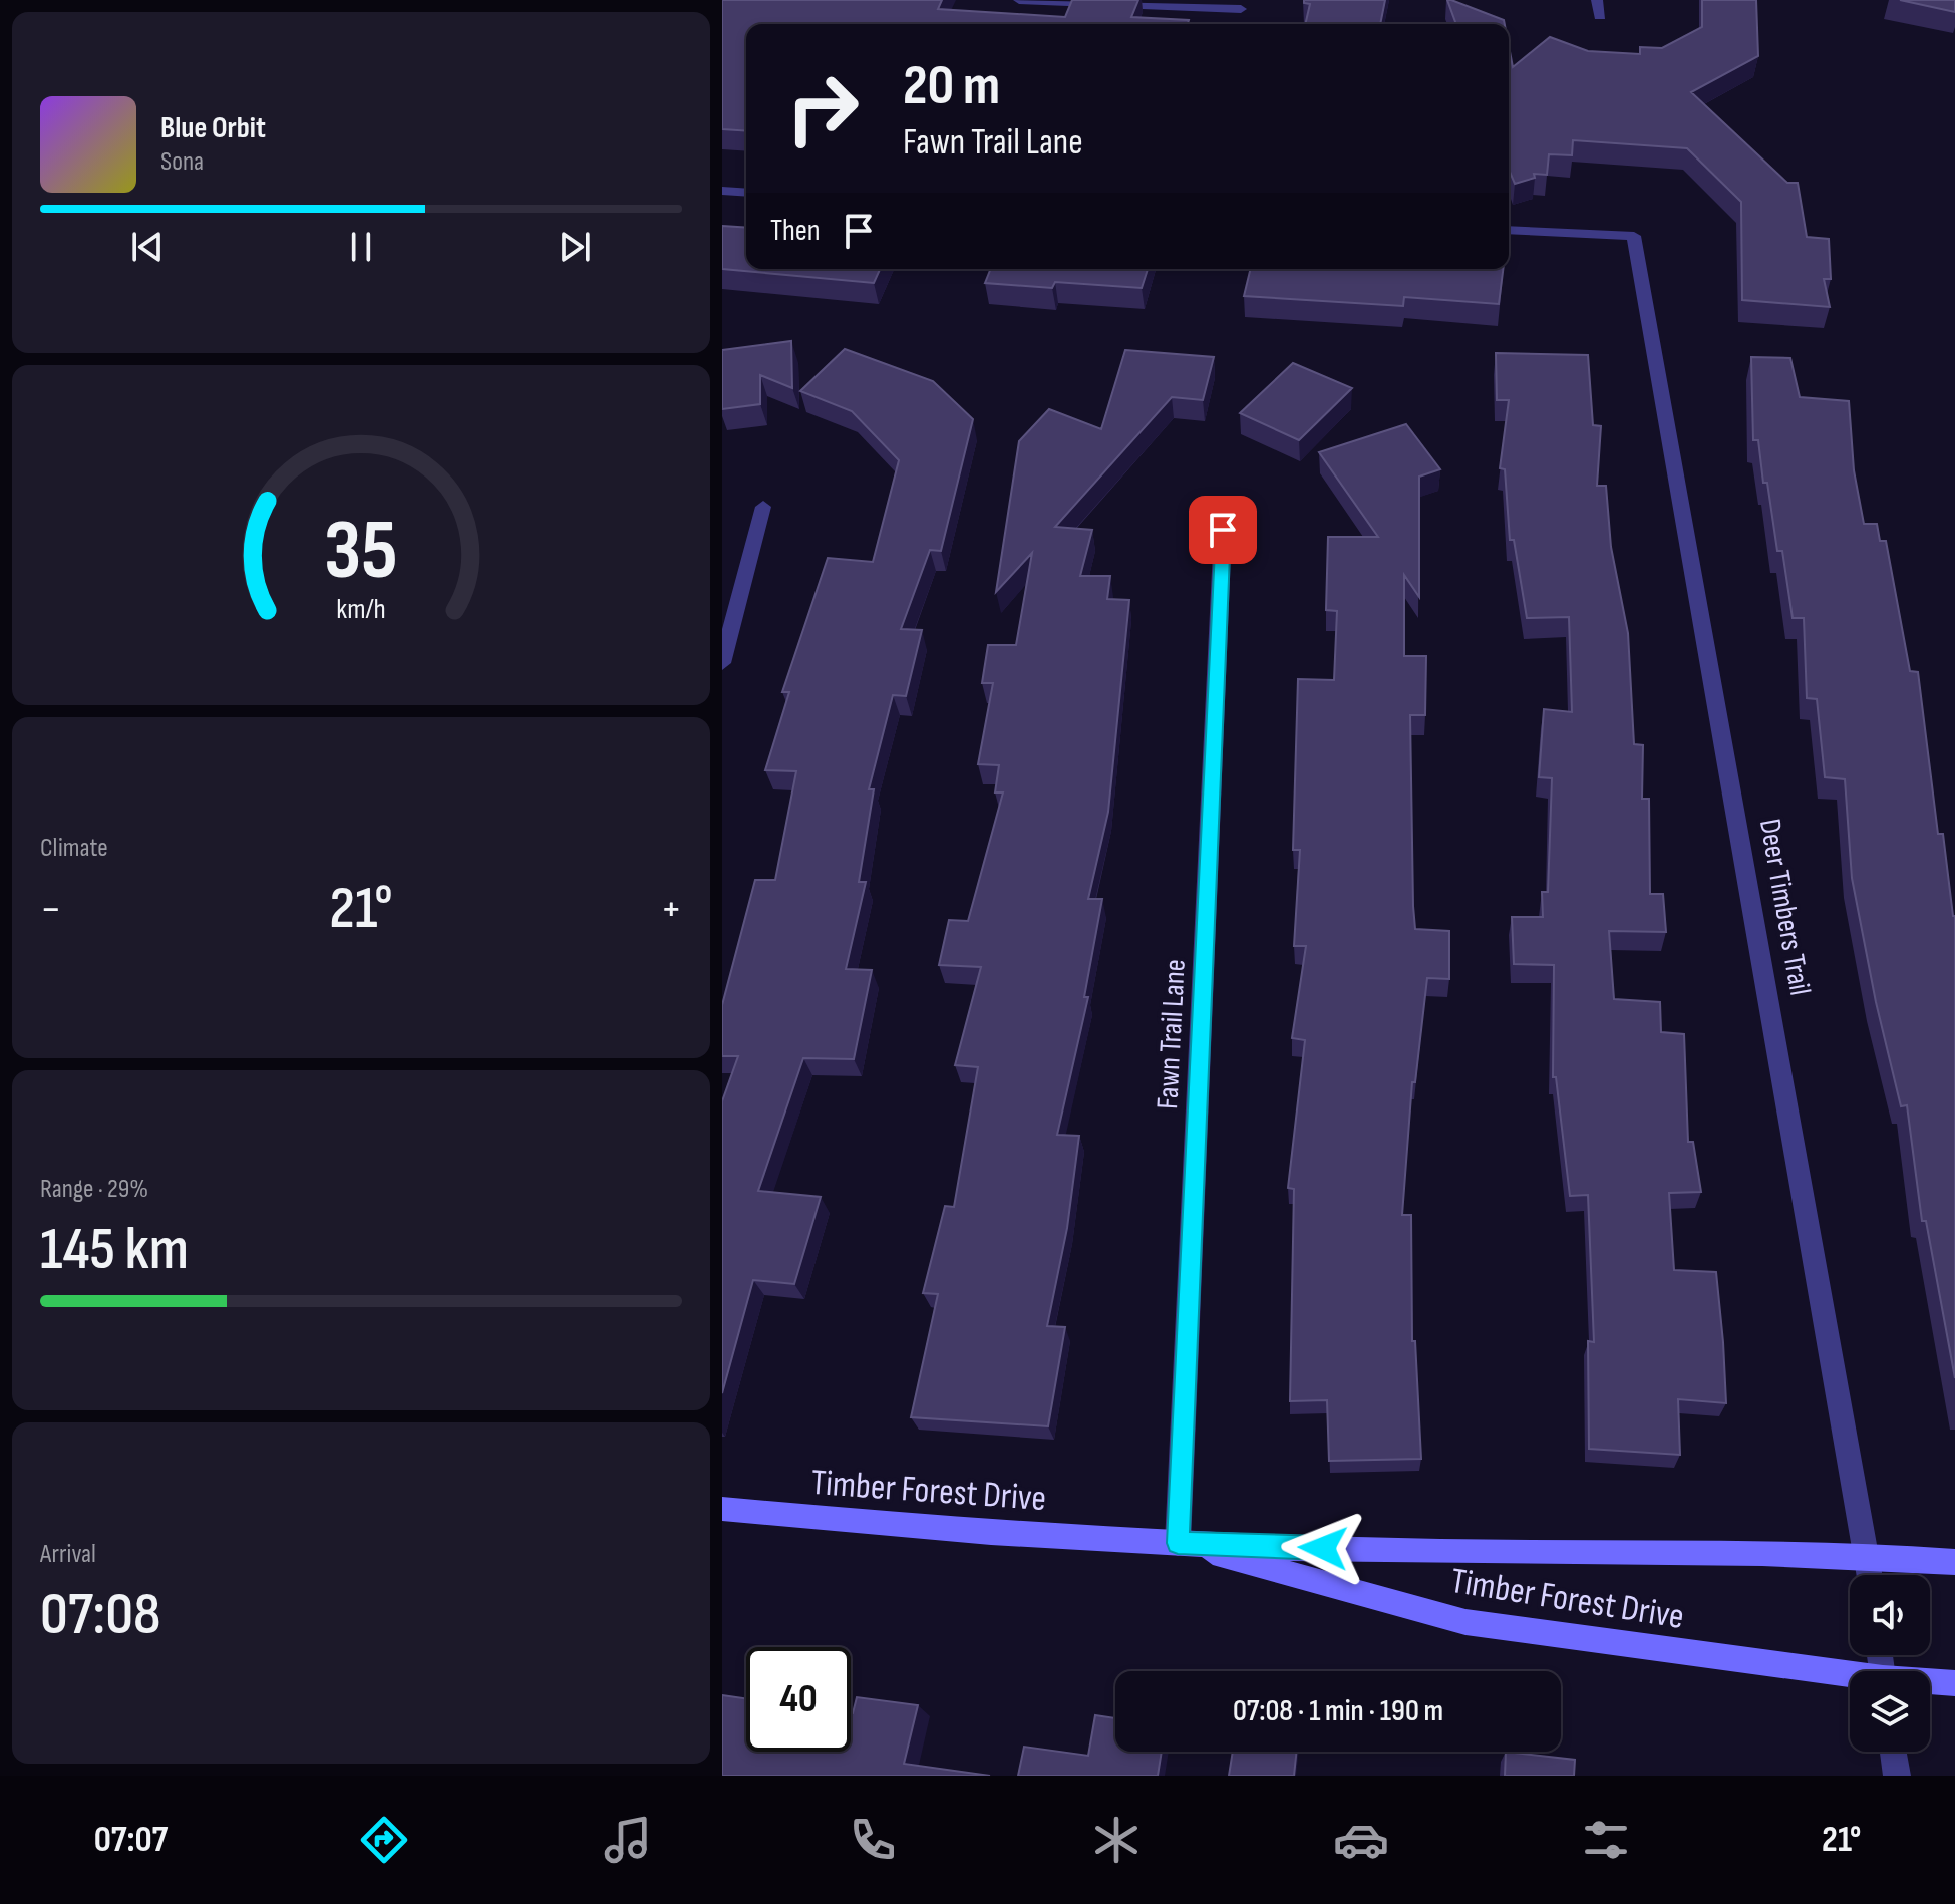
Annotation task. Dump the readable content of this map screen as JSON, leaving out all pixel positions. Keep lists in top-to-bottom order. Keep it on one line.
{"streets":{"street":["Deer Timbers Trail","Fawn Trail Lane","Timber Forest Drive"]},"crossings":[["Deer Timbers Trail","Timber Forest Drive"],["Fawn Trail Lane","Timber Forest Drive"]],"page":{"turn":["20 m","Fawn Trail Lane"],"song":["Blue Orbit","Sona"],"then":"Then","tile":["Climate",["Range · 29%","145 km"],["Arrival","07:08"]],"heat":["−","21°","+"],"limit":"40","trip":"07:08 · 1 min · 190 m","tabs":["07:07","21°"],"gauge":["35","km/h"]}}
